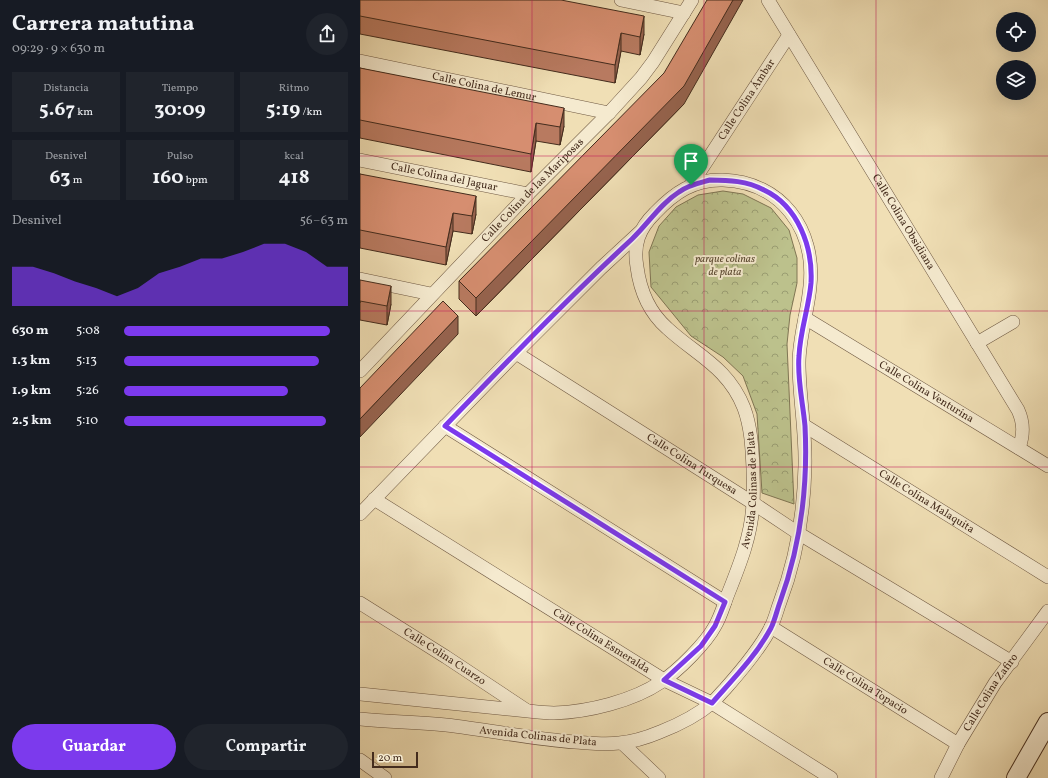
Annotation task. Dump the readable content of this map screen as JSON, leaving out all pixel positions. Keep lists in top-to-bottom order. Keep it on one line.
{"streets":{"street":["Calle Colina de Lemur","Calle Colina Ámbar","Calle Colina del Jaguar","Calle Colina de las Mariposas","Calle Colina Obsidiana","Calle Colina Venturina","Calle Colina Turquesa","Avenida Colinas de Plata","Calle Colina Malaquita","Calle Colina Esmeralda","Calle Colina Cuarzo","Calle Colina Topacio","Calle Colina Zafiro"]},"crossings":[["Calle Colina de Lemur","Calle Colina de las Mariposas"],["Calle Colina Ámbar","Calle Colina Obsidiana"],["Calle Colina Ámbar","Avenida Colinas de Plata"],["Calle Colina del Jaguar","Calle Colina de las Mariposas"],["Calle Colina Obsidiana","Calle Colina Venturina"],["Calle Colina Venturina","Avenida Colinas de Plata"],["Calle Colina Turquesa","Avenida Colinas de Plata"],["Calle Colina Turquesa","Calle Colina Zafiro"],["Avenida Colinas de Plata","Calle Colina Malaquita"],["Avenida Colinas de Plata","Calle Colina Esmeralda"],["Avenida Colinas de Plata","Calle Colina Cuarzo"],["Avenida Colinas de Plata","Calle Colina Topacio"],["Calle Colina Topacio","Calle Colina Zafiro"]],"parks":["parque colinas de plata"],"scale_bar":"20 m","page":{"heading":["Carrera matutina","09:29 · 9 × 630 m"],"stats":[["Distancia","5.67 km"],["Tiempo","30:09"],["Ritmo","5:19 /km"],["Desnivel","63 m"],["Pulso","160 bpm"],["kcal","418"]],"chart":["Desnivel","56–63 m"],"list":[{"name":"630 m","note":"5:08"},{"name":"1.3 km","note":"5:13"},{"name":"1.9 km","note":"5:26"},{"name":"2.5 km","note":"5:10"}],"buttons":["Guardar","Compartir"],"scale":"20 m"}}
